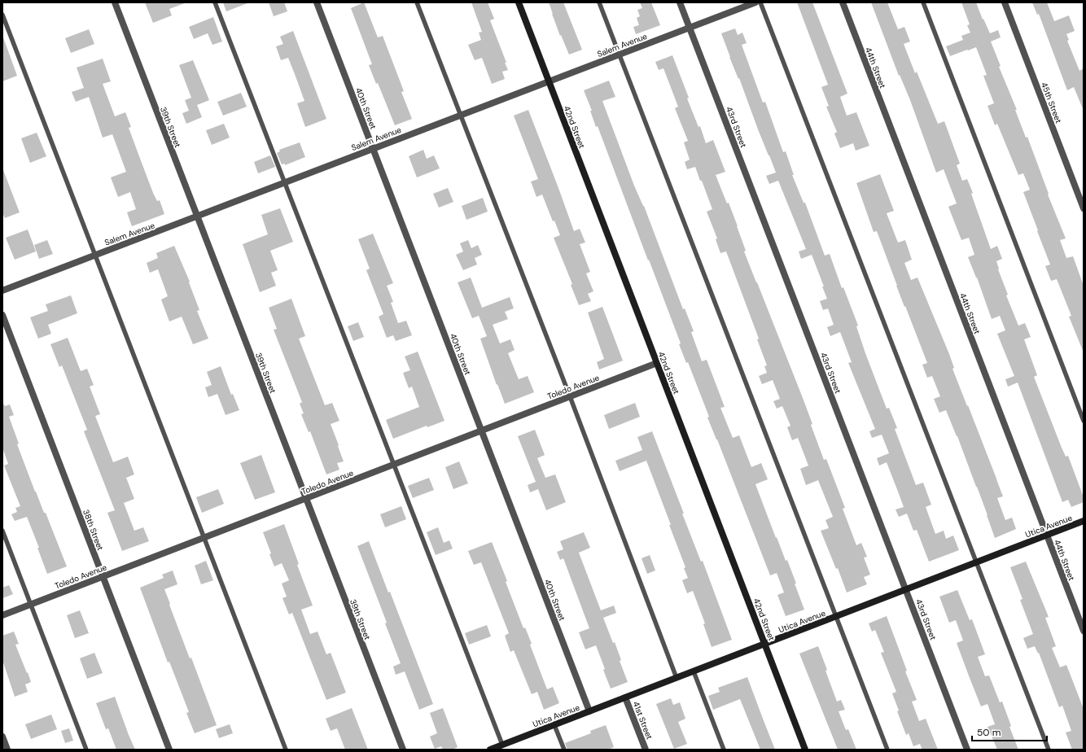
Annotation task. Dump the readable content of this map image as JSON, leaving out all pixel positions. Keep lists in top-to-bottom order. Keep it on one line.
{"streets":{"street":["Salem Avenue","44th Street","45th Street","40th Street","39th Street","42nd Street","43rd Street","Toledo Avenue","Utica Avenue","38th Street","41st Street"]},"crossings":[["Salem Avenue","40th Street"],["Salem Avenue","39th Street"],["Salem Avenue","42nd Street"],["Salem Avenue","43rd Street"],["44th Street","Utica Avenue"],["40th Street","Toledo Avenue"],["40th Street","Utica Avenue"],["39th Street","Toledo Avenue"],["42nd Street","Toledo Avenue"],["42nd Street","Utica Avenue"],["43rd Street","Utica Avenue"],["Toledo Avenue","38th Street"],["Utica Avenue","41st Street"]],"scale_bar":"50 m"}
